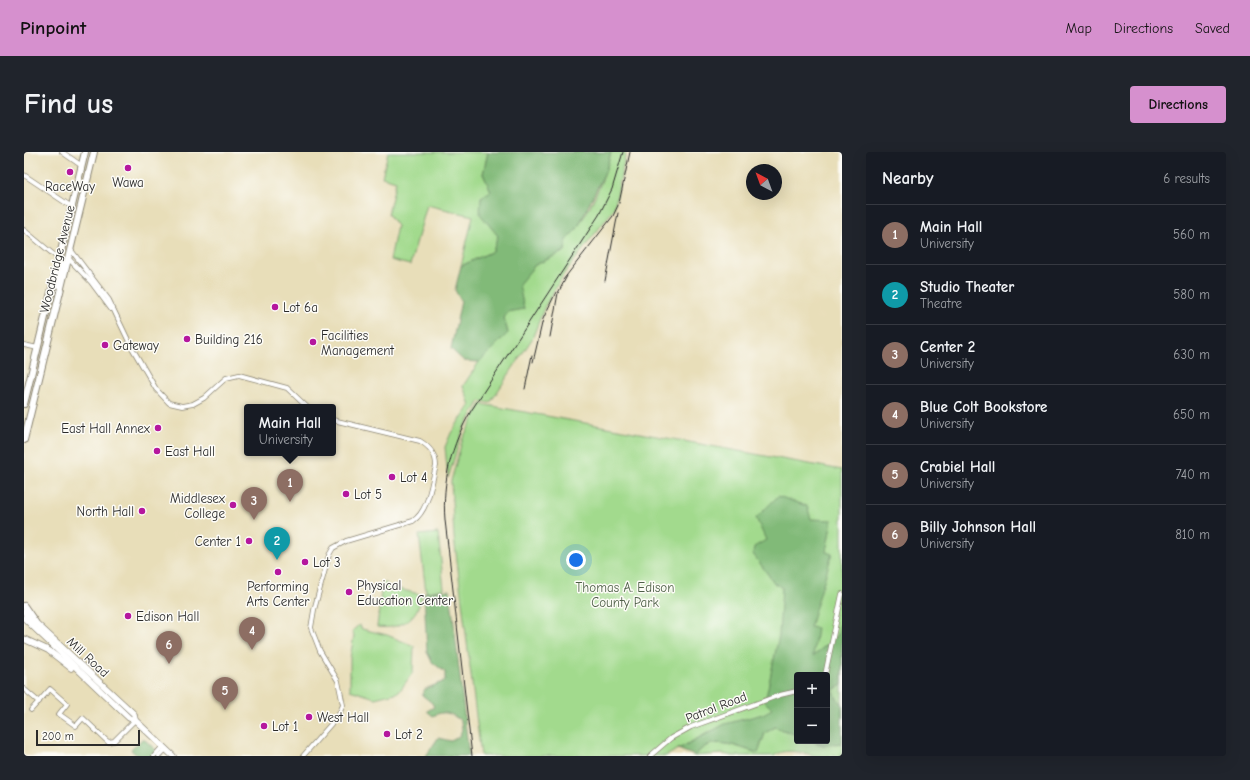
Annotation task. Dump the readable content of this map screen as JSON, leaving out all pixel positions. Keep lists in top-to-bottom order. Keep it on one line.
{"streets":{"main road":["Woodbridge Avenue"],"street":["Mill Road","Patrol Road"]},"parks":["Thomas A. Edison County Park"],"places":["Wawa","RaceWay","Lot 6a","Building 216","Facilities Management","Gateway","East Hall Annex","East Hall","Lot 4","Lot 5","Middlesex College","North Hall","Center 1","Lot 3","Performing Arts Center","Physical Education Center","Edison Hall","West Hall","Lot 1","Lot 2"],"scale_bar":"200 m","north":"top left","page":{"header":"Pinpoint","nav":["Map","Directions","Saved"],"buttons":"Directions","title":"Find us","heading":["Nearby","6 results"],"list":[{"mark":"1","name":"Main Hall","note":"University","value":"560 m"},{"mark":"2","name":"Studio Theater","note":"Theatre","value":"580 m"},{"mark":"3","name":"Center 2","note":"University","value":"630 m"},{"mark":"4","name":"Blue Colt Bookstore","note":"University","value":"650 m"},{"mark":"5","name":"Crabiel Hall","note":"University","value":"740 m"},{"mark":"6","name":"Billy Johnson Hall","note":"University","value":"810 m"}],"popup":["Main Hall","University"],"pins":["1","3","2","4","6","5"],"map_buttons":["+","−"],"scale":"200 m"}}
